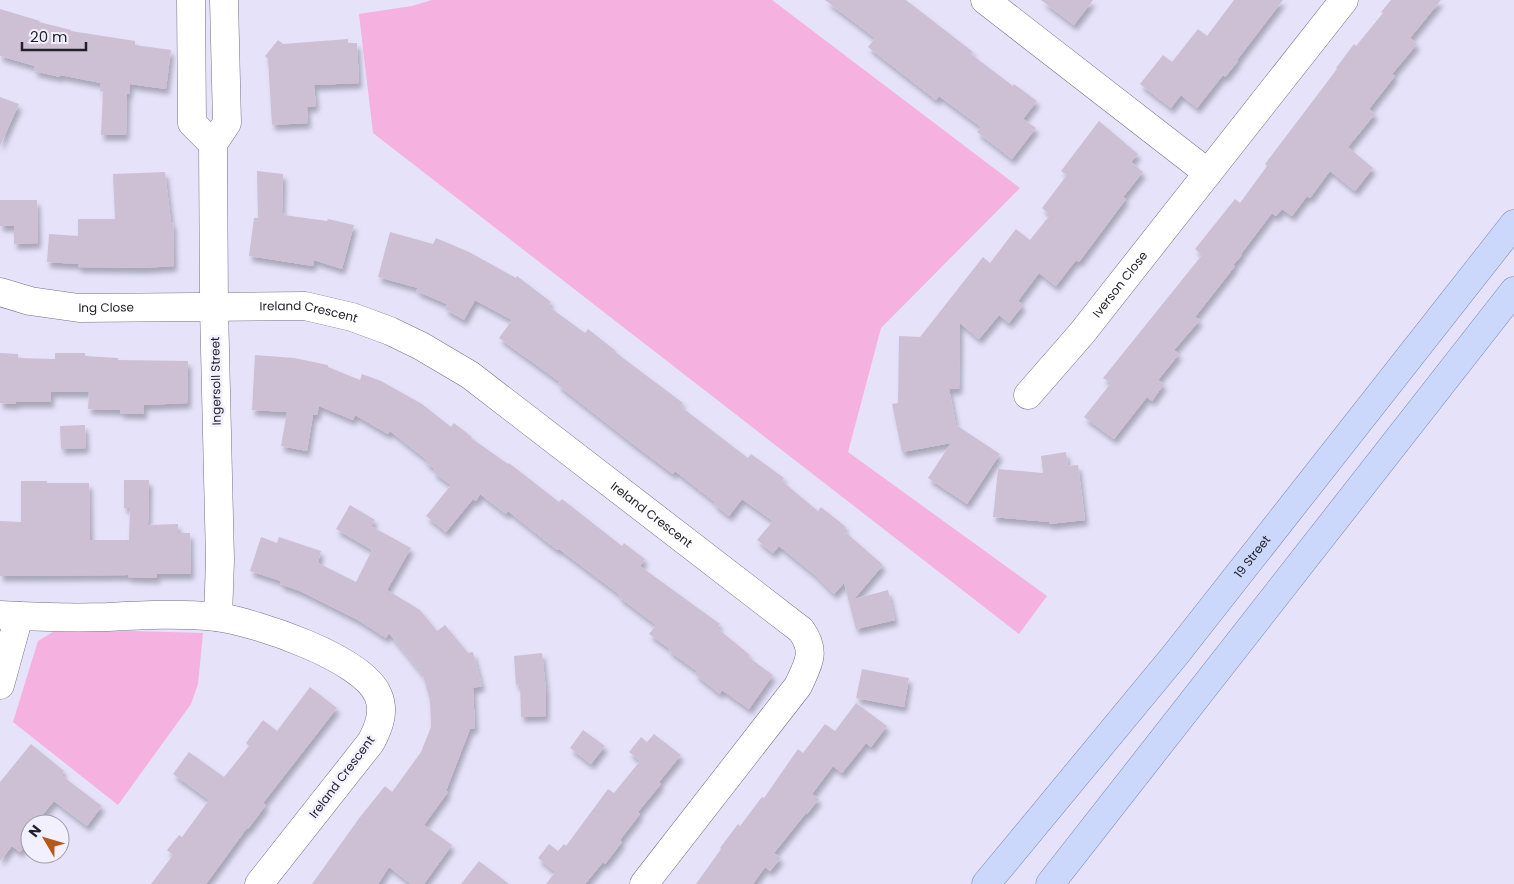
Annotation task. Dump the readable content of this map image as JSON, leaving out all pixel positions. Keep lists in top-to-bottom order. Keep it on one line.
{"streets":{"main road":["19 Street"],"street":["Iverson Close","Ing Close","Ireland Crescent","Ingersoll Street"]},"crossings":[["Ing Close","Ireland Crescent"],["Ing Close","Ingersoll Street"],["Ireland Crescent","Ingersoll Street"]],"scale_bar":"20 m","north":"top left"}
